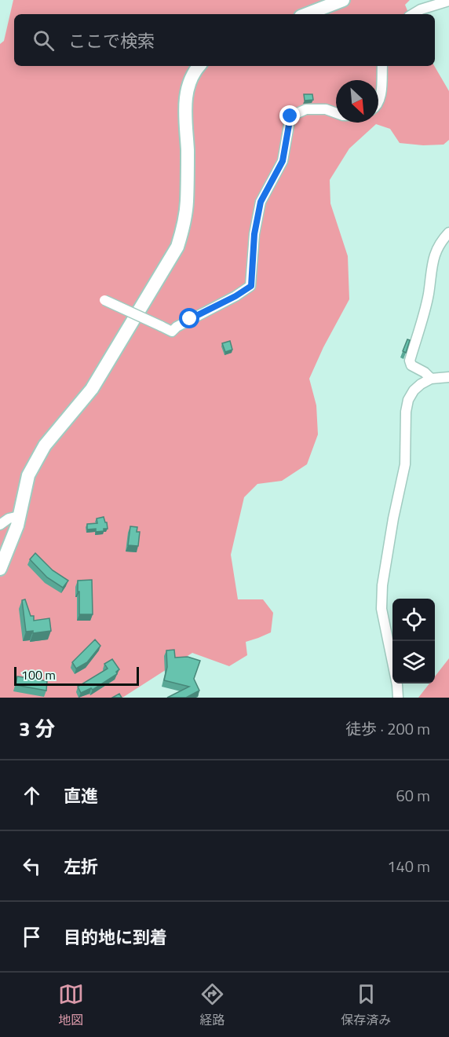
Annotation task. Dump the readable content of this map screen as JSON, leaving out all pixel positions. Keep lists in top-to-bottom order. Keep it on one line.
{"scale_bar":"100 m","north":"bottom right","page":{"search":"ここで検索","scale":"100 m","heading":["3 分","徒歩 · 200 m"],"list":[["直進","60 m"],["左折","140 m"],"目的地に到着"],"nav":["地図","経路","保存済み"]}}
